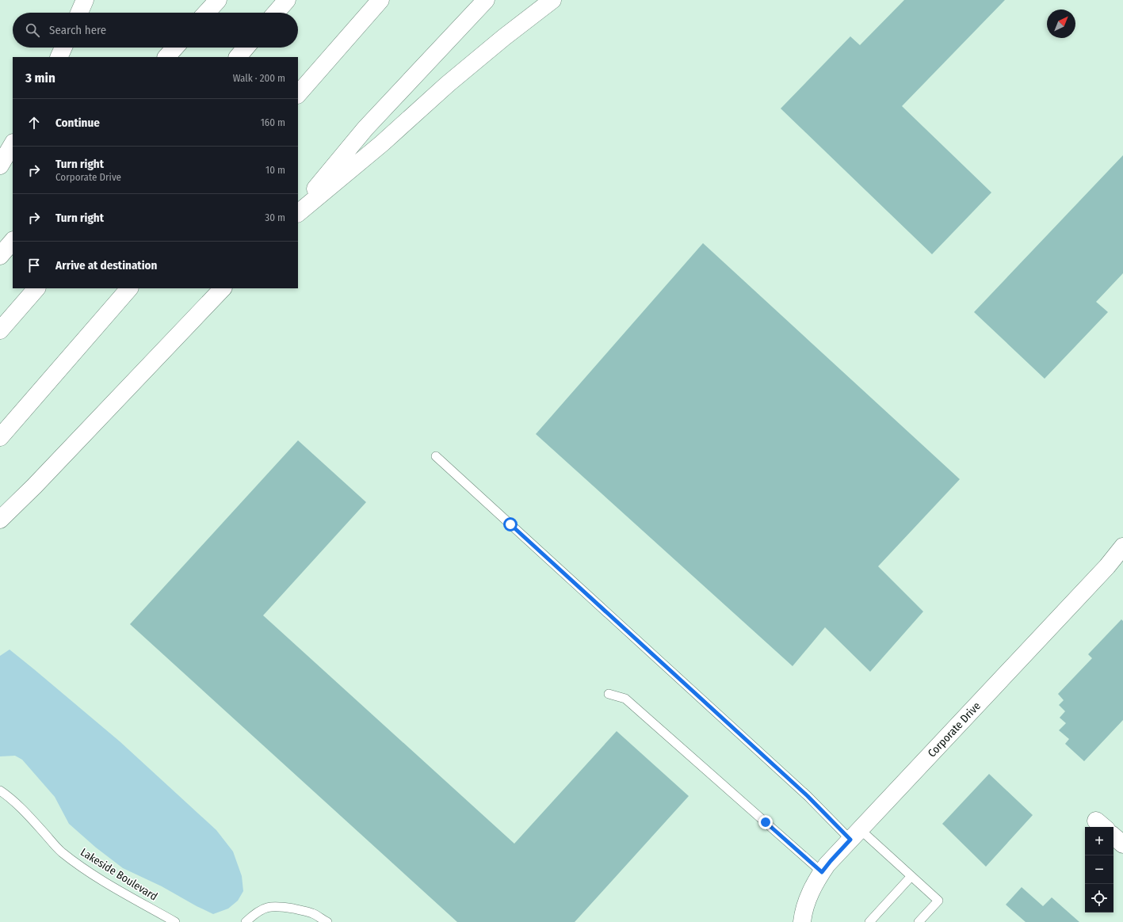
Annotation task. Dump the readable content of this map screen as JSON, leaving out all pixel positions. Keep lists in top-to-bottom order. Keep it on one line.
{"streets":{"main road":["Corporate Drive"],"lane":["Lakeside Boulevard"]},"north":"top right","page":{"search":"Search here","heading":["3 min","Walk · 200 m"],"list":[["Continue","160 m"],["Turn right","Corporate Drive","10 m"],["Turn right","30 m"],"Arrive at destination"],"map_buttons":["+","−"]}}
